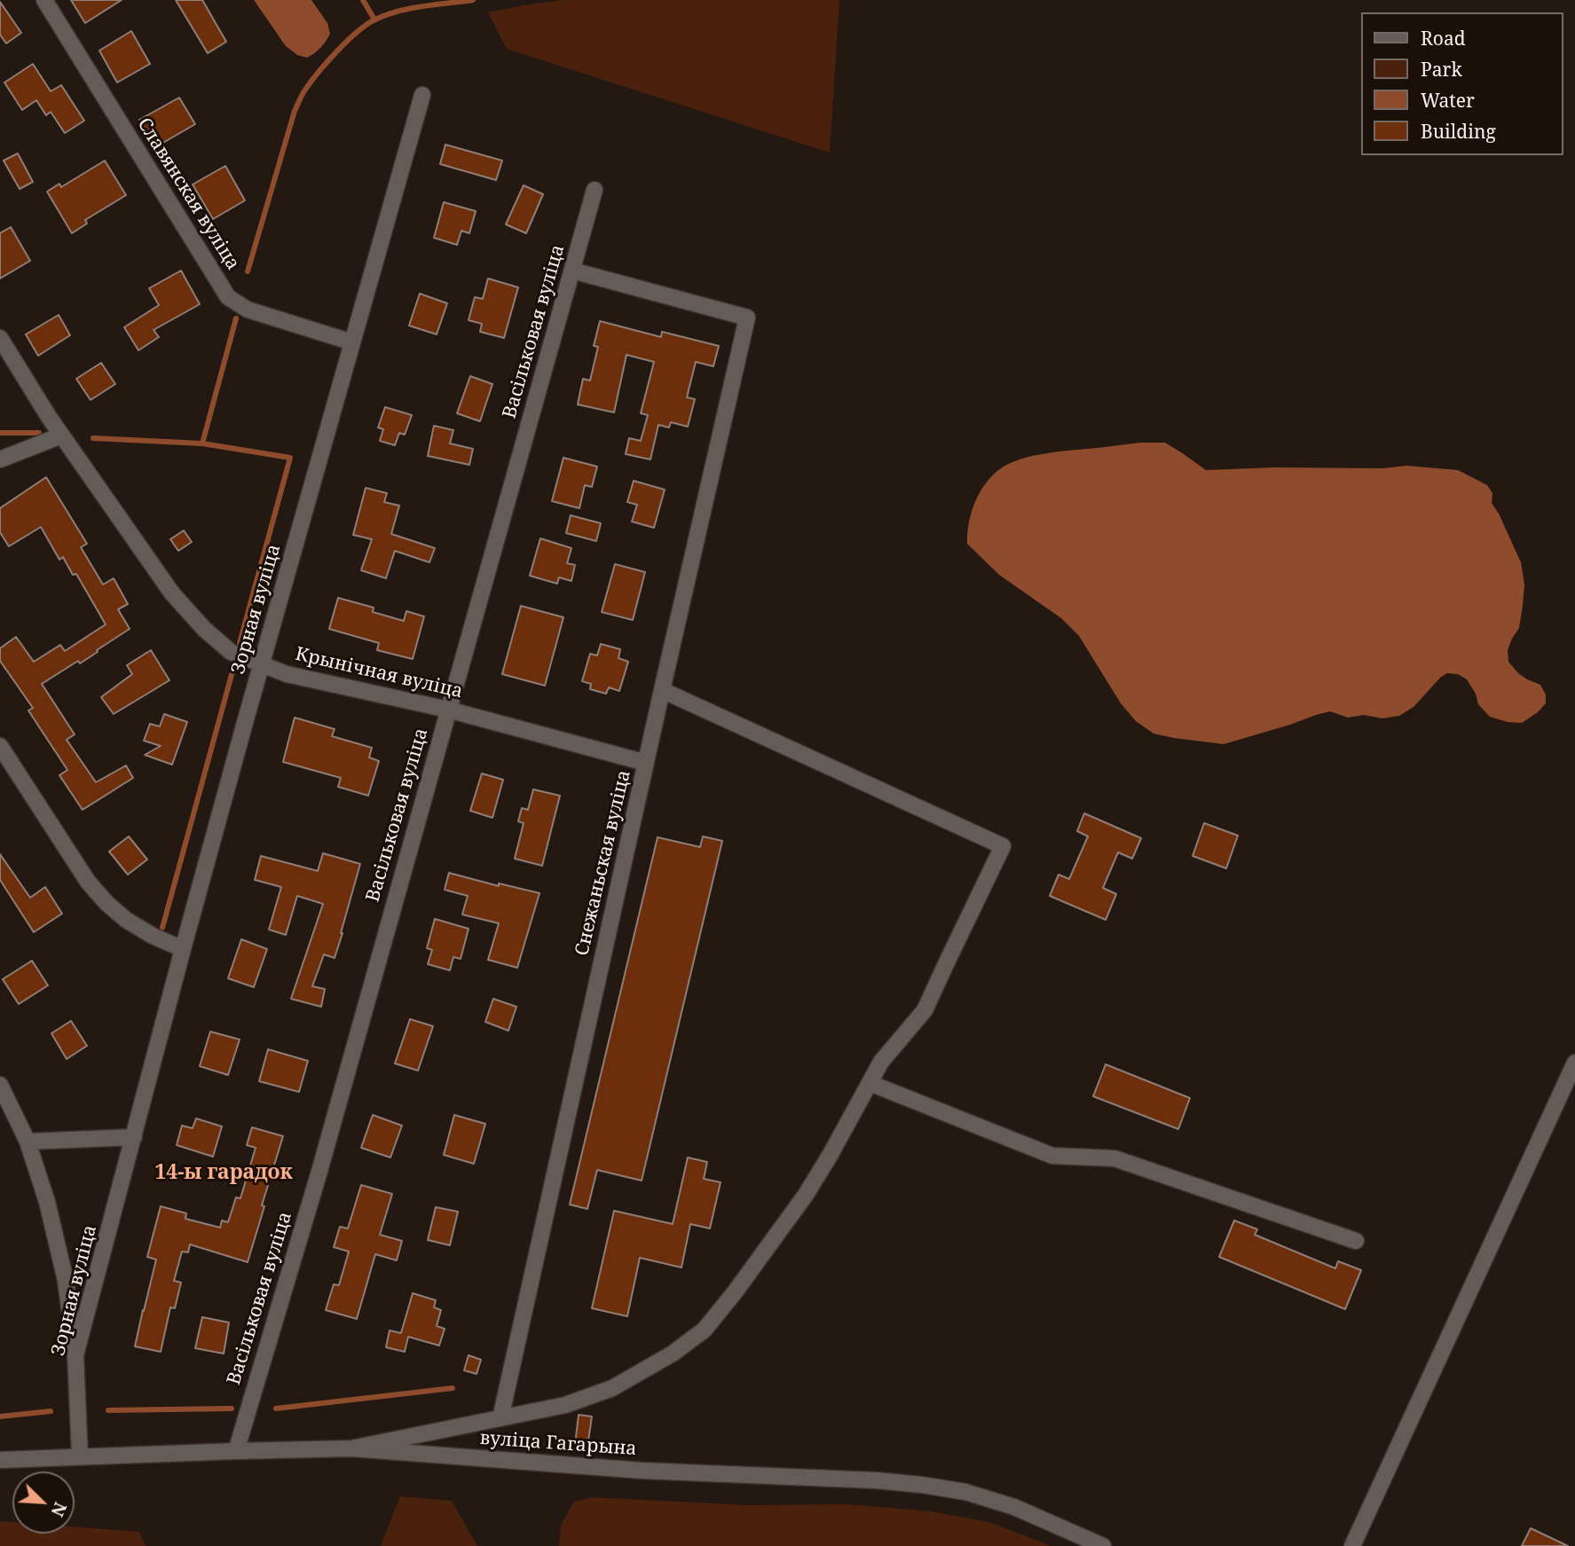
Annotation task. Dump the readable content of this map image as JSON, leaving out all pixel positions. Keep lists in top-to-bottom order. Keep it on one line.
{"streets":{"street":["Славянская вуліца","Васільковая вуліца","Зорная вуліца","Крынічная вуліца","Снежаньская вуліца","вуліца Гагарына"]},"crossings":[["Славянская вуліца","Зорная вуліца"],["Васільковая вуліца","Крынічная вуліца"],["Васільковая вуліца","Снежаньская вуліца"],["Васільковая вуліца","вуліца Гагарына"],["Зорная вуліца","Крынічная вуліца"],["Зорная вуліца","вуліца Гагарына"],["Крынічная вуліца","Снежаньская вуліца"]],"districts":["14-ы гарадок"],"legend":["Road","Park","Water","Building"],"north":"bottom right"}
